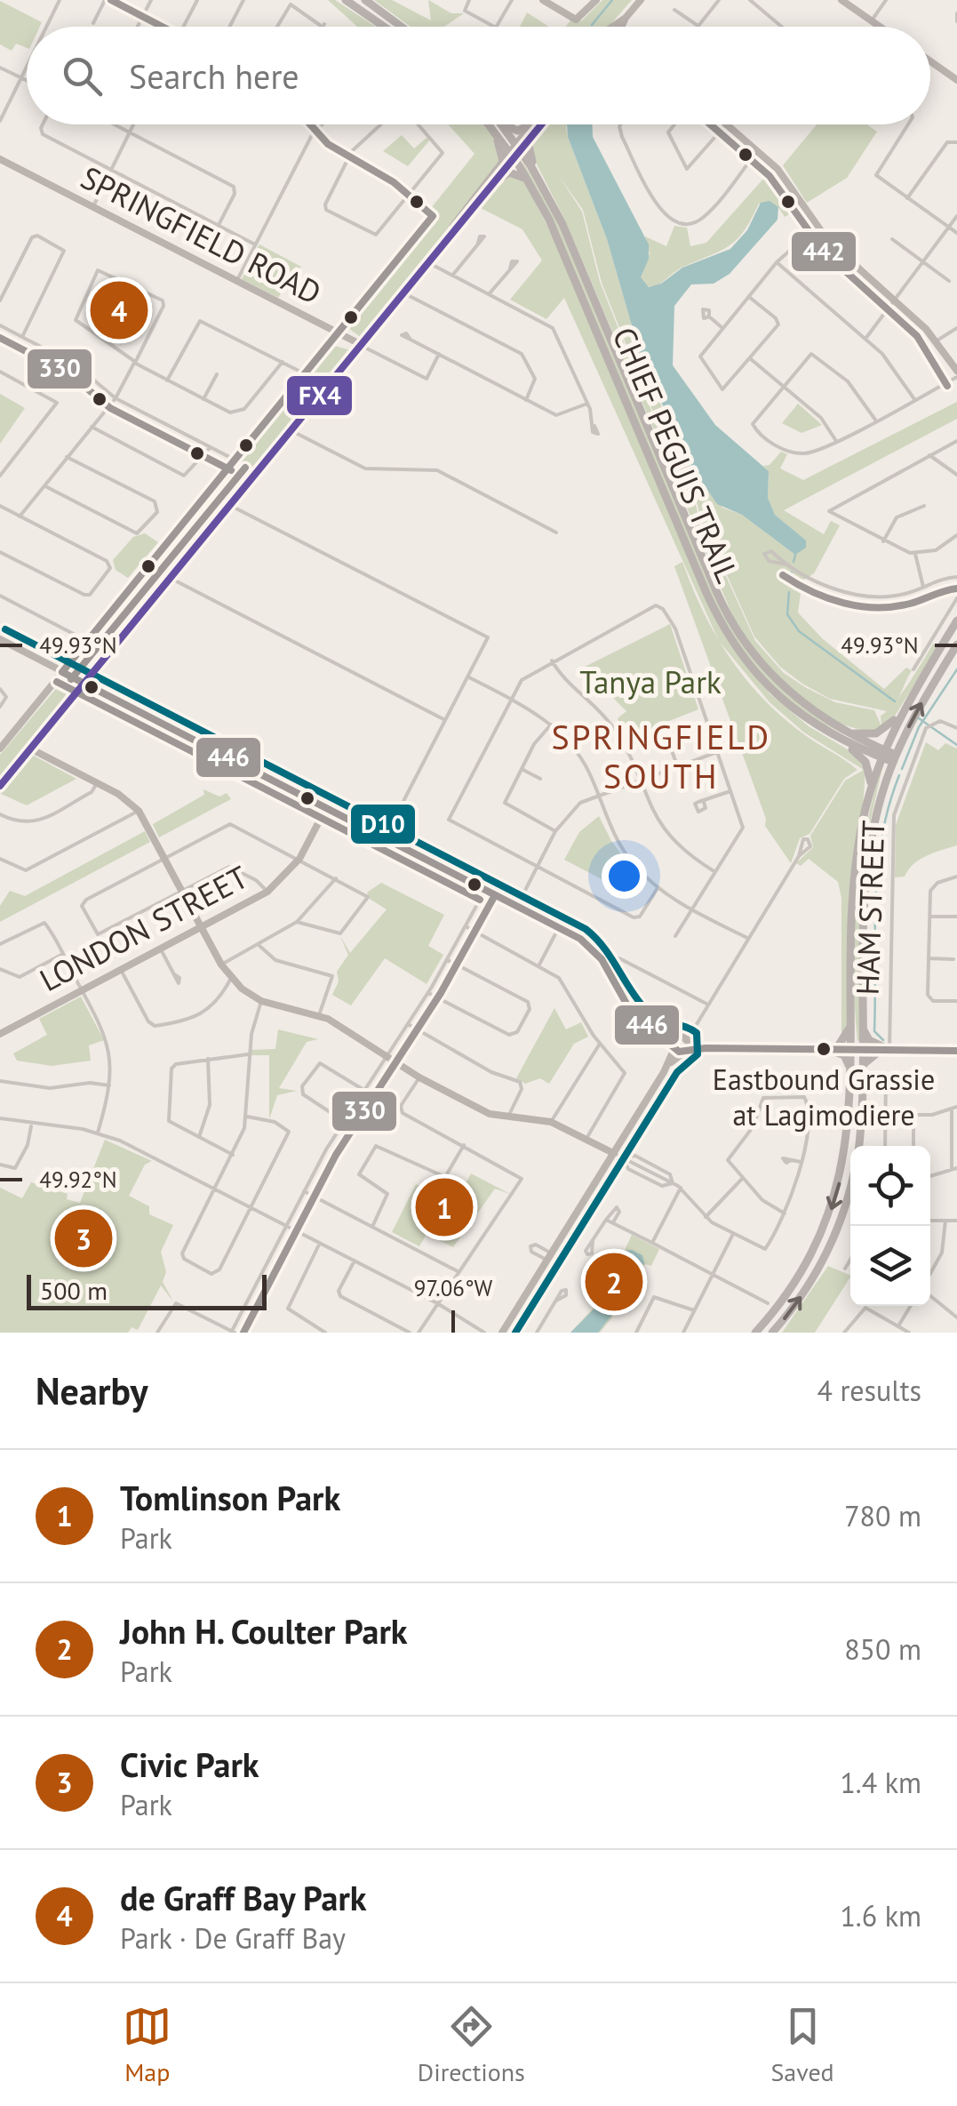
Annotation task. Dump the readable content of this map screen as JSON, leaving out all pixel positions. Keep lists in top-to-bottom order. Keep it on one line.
{"streets":{"main road":["CHIEF PEGUIS TRAIL"],"street":["SPRINGFIELD ROAD","HAM STREET","LONDON STREET"]},"districts":["SPRINGFIELD SOUTH"],"parks":["Tanya Park"],"places":["Eastbound Grassie at Lagimodiere"],"lines":["transit line 446","transit line FX4","transit line 442","transit line 330","transit line D10"],"scale_bar":"500 m","page":{"search":"Search here","pins":["4","1","3","2"],"scale":"500 m","heading":["Nearby","4 results"],"list":[{"mark":"1","name":"Tomlinson Park","note":"Park","value":"780 m"},{"mark":"2","name":"John H. Coulter Park","note":"Park","value":"850 m"},{"mark":"3","name":"Civic Park","note":"Park","value":"1.4 km"},{"mark":"4","name":"de Graff Bay Park","note":"Park · De Graff Bay","value":"1.6 km"}],"nav":["Map","Directions","Saved"]},"coordinates":["49.93°N","49.92°N","97.06°W"]}
